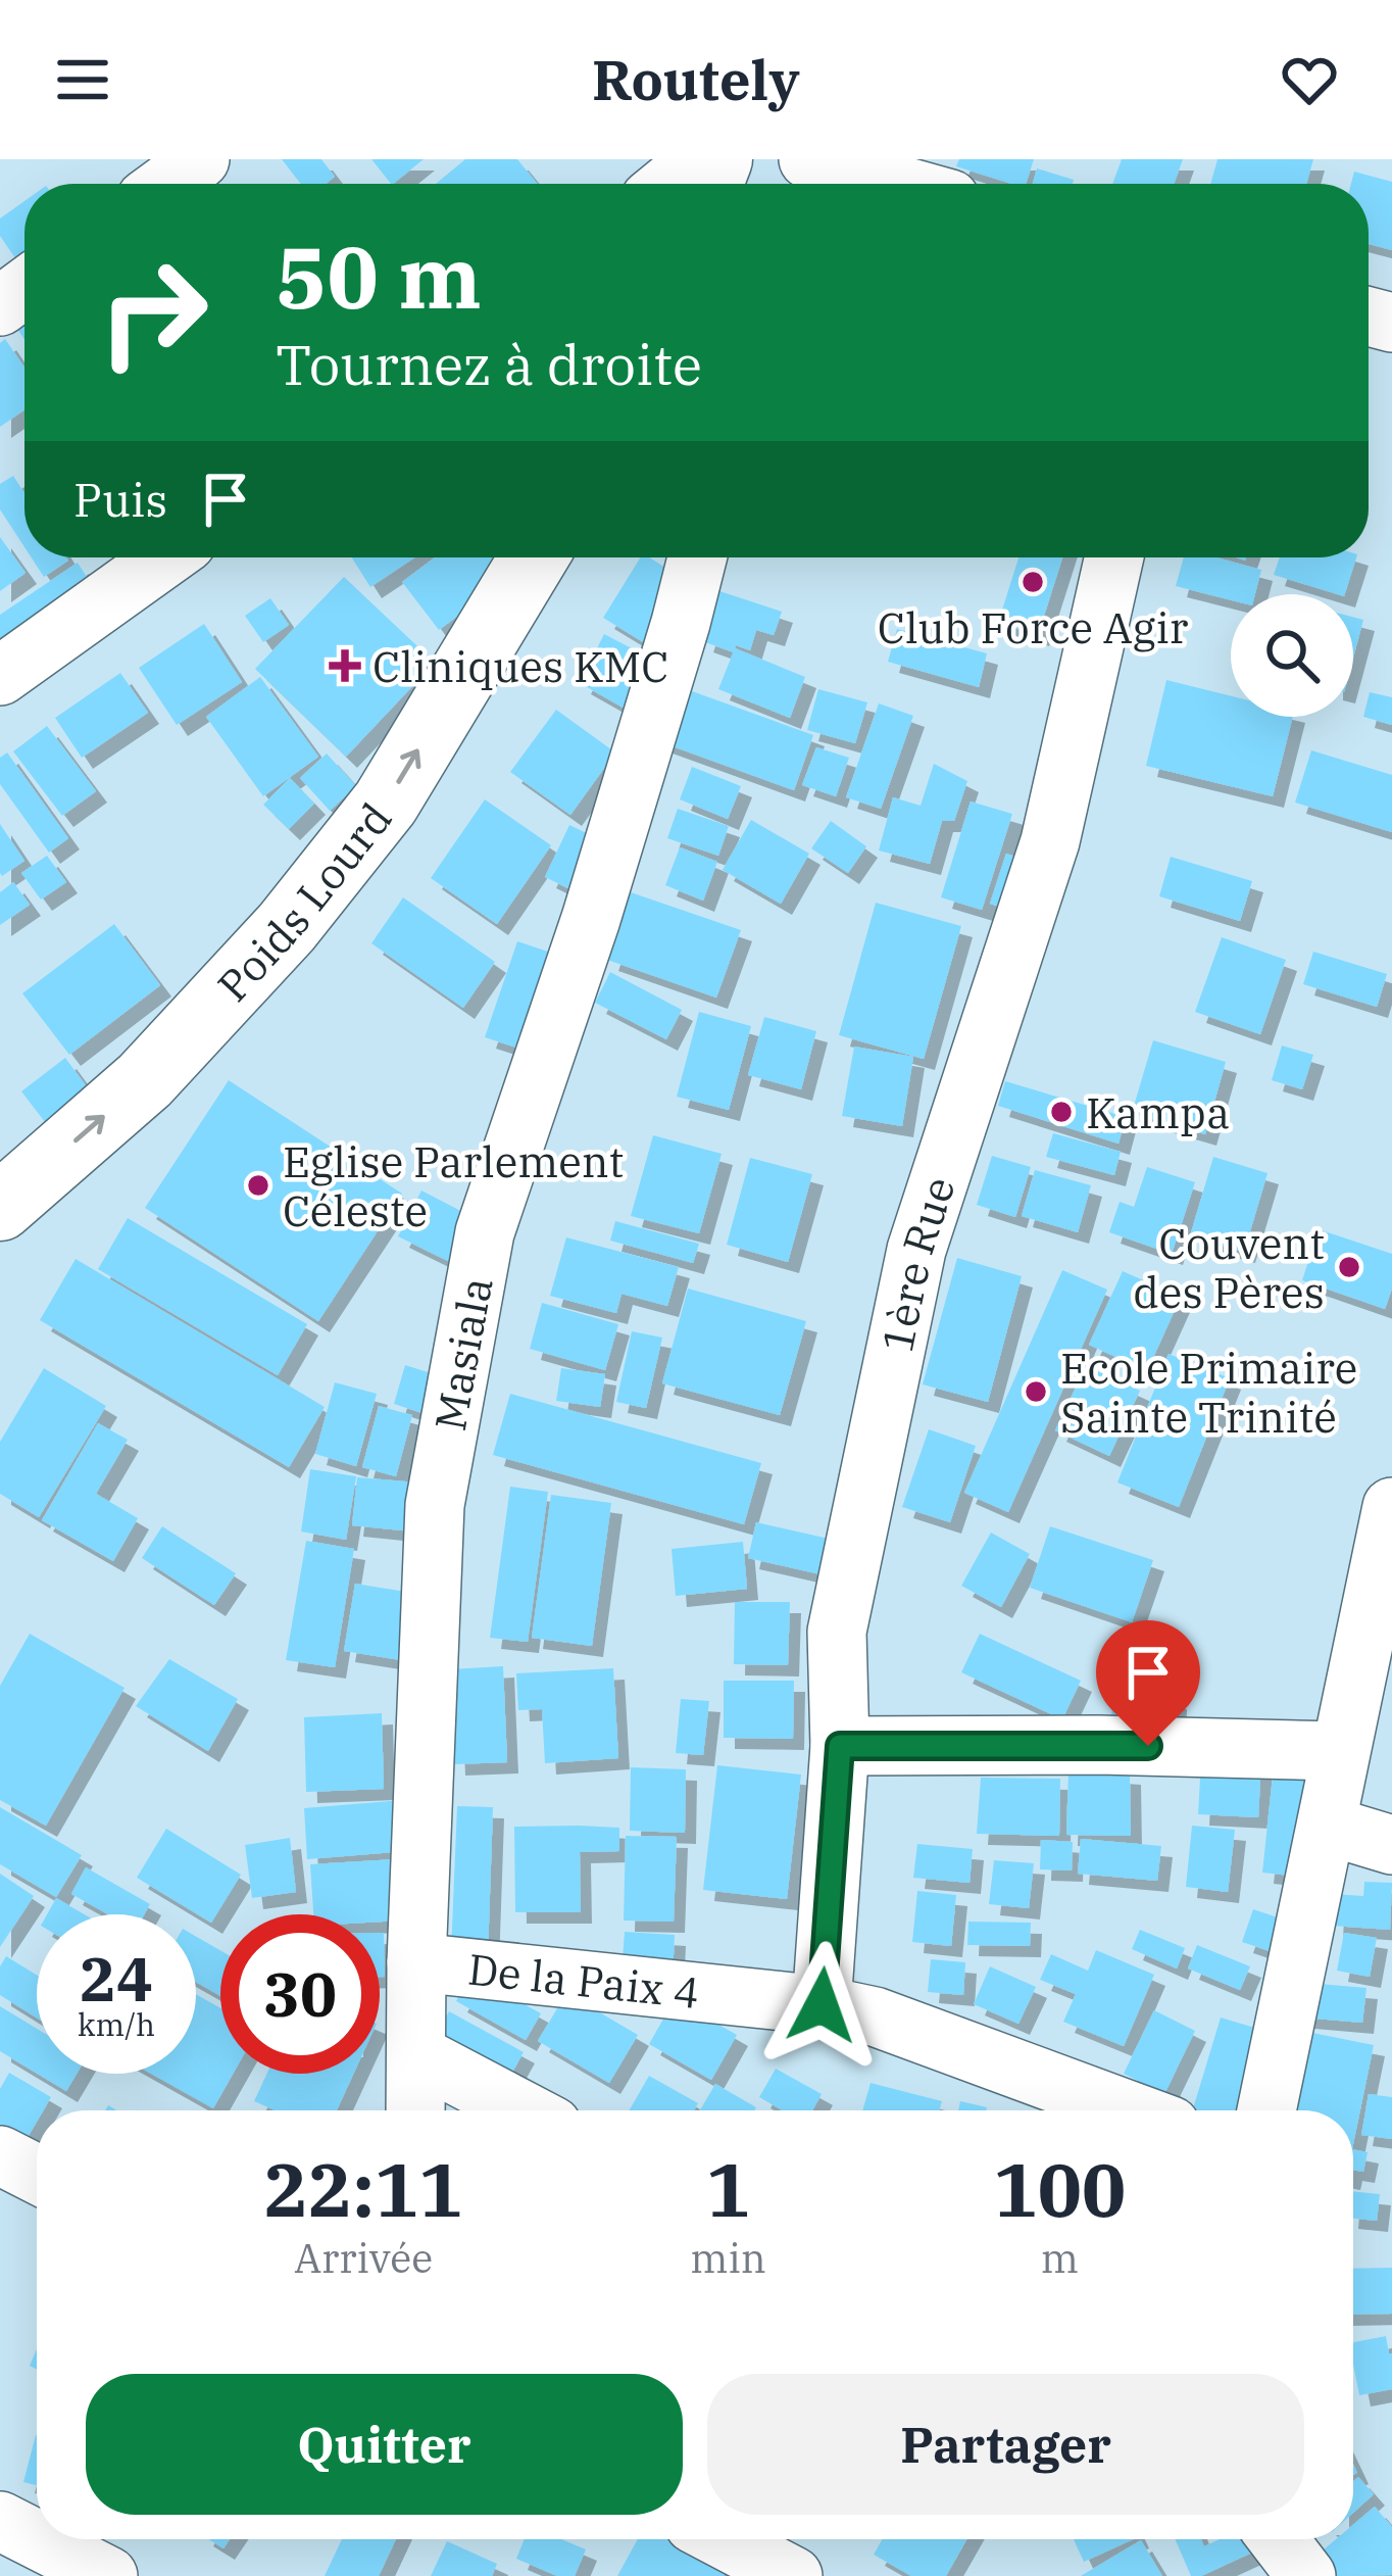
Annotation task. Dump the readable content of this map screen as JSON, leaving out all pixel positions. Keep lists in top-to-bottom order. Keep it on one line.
{"streets":{"main road":["Poids Lourd"],"street":["1ère Rue","Masiala","De la Paix 4"]},"crossings":[["1ère Rue","De la Paix 4"],["Masiala","De la Paix 4"]],"one_way":["Poids Lourd"],"places":{"other":["Club Force Agir","Kampa","Eglise Parlement Céleste","Couvent des Pères","Ecole Primaire Sainte Trinité"],"health":["Cliniques KMC"]},"page":{"header":"Routely","turn":["50 m","Tournez à droite"],"then":"Puis","speed":"24 km/h","limit":"30","eta":["22:11","Arrivée","1","min","100","m"],"buttons":["Quitter","Partager"]}}
